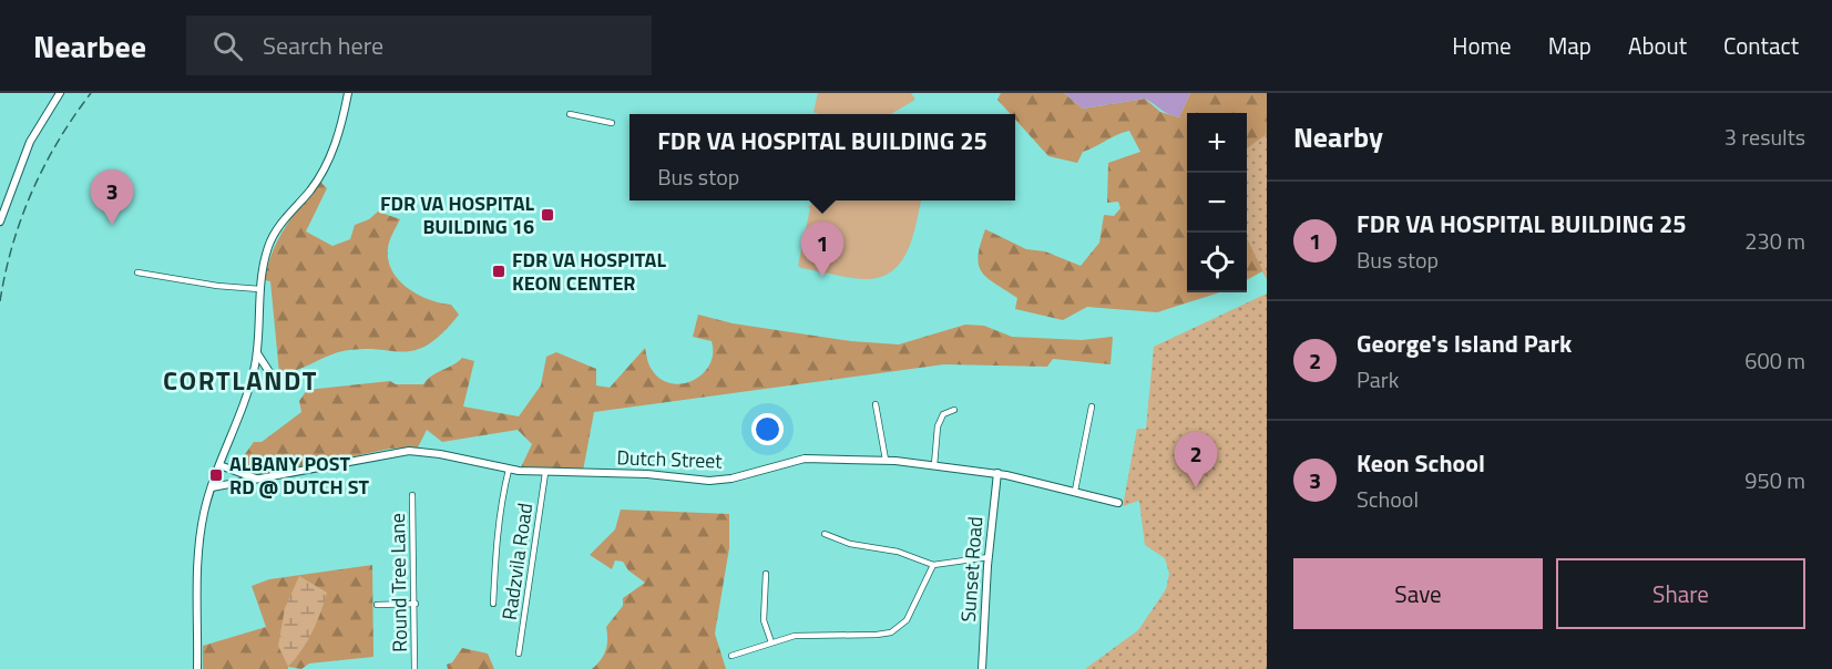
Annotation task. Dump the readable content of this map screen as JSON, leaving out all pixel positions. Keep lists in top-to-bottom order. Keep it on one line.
{"streets":{"street":["Dutch Street","Radzvila Road","Sunset Road","Round Tree Lane"]},"crossings":[["Dutch Street","Radzvila Road"],["Dutch Street","Sunset Road"]],"districts":["CORTLANDT"],"places":{"transit":["FDR VA HOSPITAL BUILDING 16","FDR VA HOSPITAL KEON CENTER","ALBANY POST RD @ DUTCH ST"]},"page":{"header":"Nearbee","search":"Search here","nav":["Home","Map","About","Contact"],"heading":["Nearby","3 results"],"map_buttons":["+","−"],"popup":["FDR VA HOSPITAL BUILDING 25","Bus stop"],"pins":["3","1","2"],"list":[{"mark":"1","name":"FDR VA HOSPITAL BUILDING 25","note":"Bus stop","value":"230 m"},{"mark":"2","name":"George's Island Park","note":"Park","value":"600 m"},{"mark":"3","name":"Keon School","note":"School","value":"950 m"}],"buttons":["Save","Share"]}}
